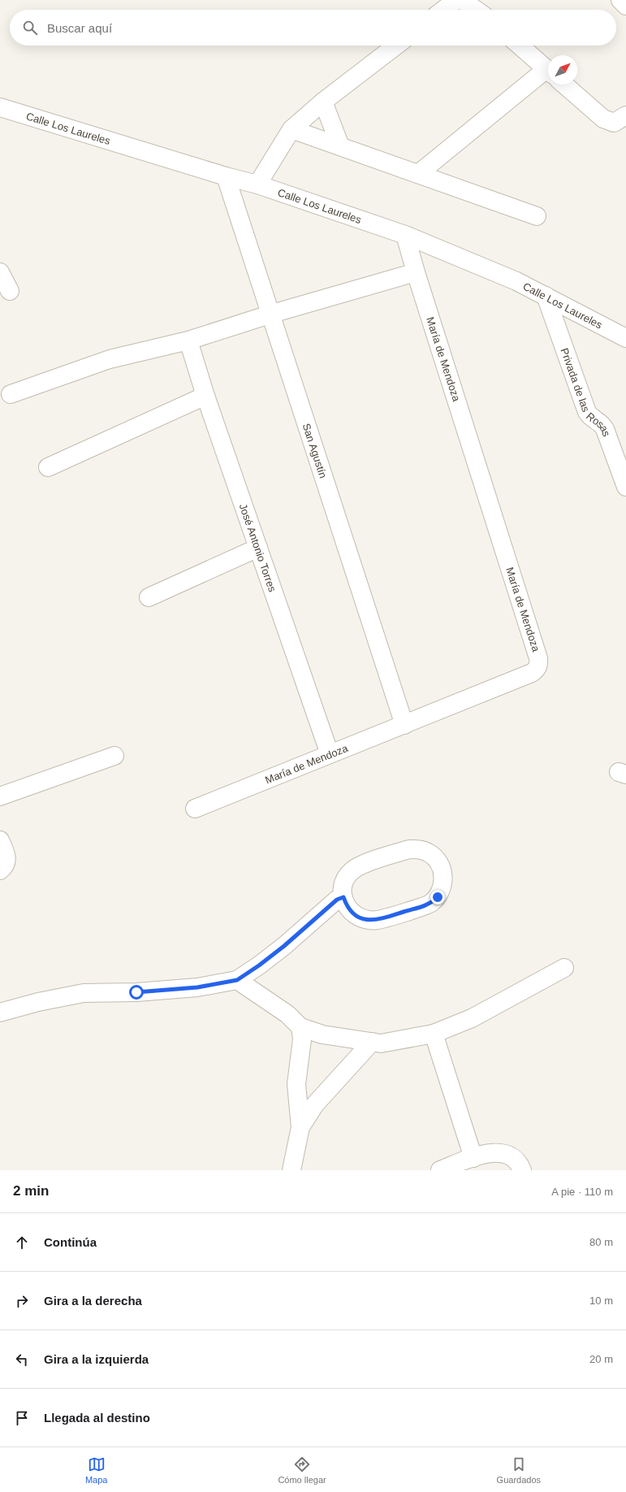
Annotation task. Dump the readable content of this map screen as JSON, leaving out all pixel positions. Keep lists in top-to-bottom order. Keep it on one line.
{"streets":{"street":["Calle Los Laureles","María de Mendoza","Privada de las Rosas","San Agustín","José Antonio Torres"]},"crossings":[["Calle Los Laureles","María de Mendoza"],["Calle Los Laureles","Privada de las Rosas"],["Calle Los Laureles","San Agustín"],["María de Mendoza","San Agustín"],["María de Mendoza","José Antonio Torres"]],"north":"top right","page":{"search":"Buscar aquí","heading":["2 min","A pie · 110 m"],"list":[["Continúa","80 m"],["Gira a la derecha","10 m"],["Gira a la izquierda","20 m"],"Llegada al destino"],"nav":["Mapa","Cómo llegar","Guardados"]}}
